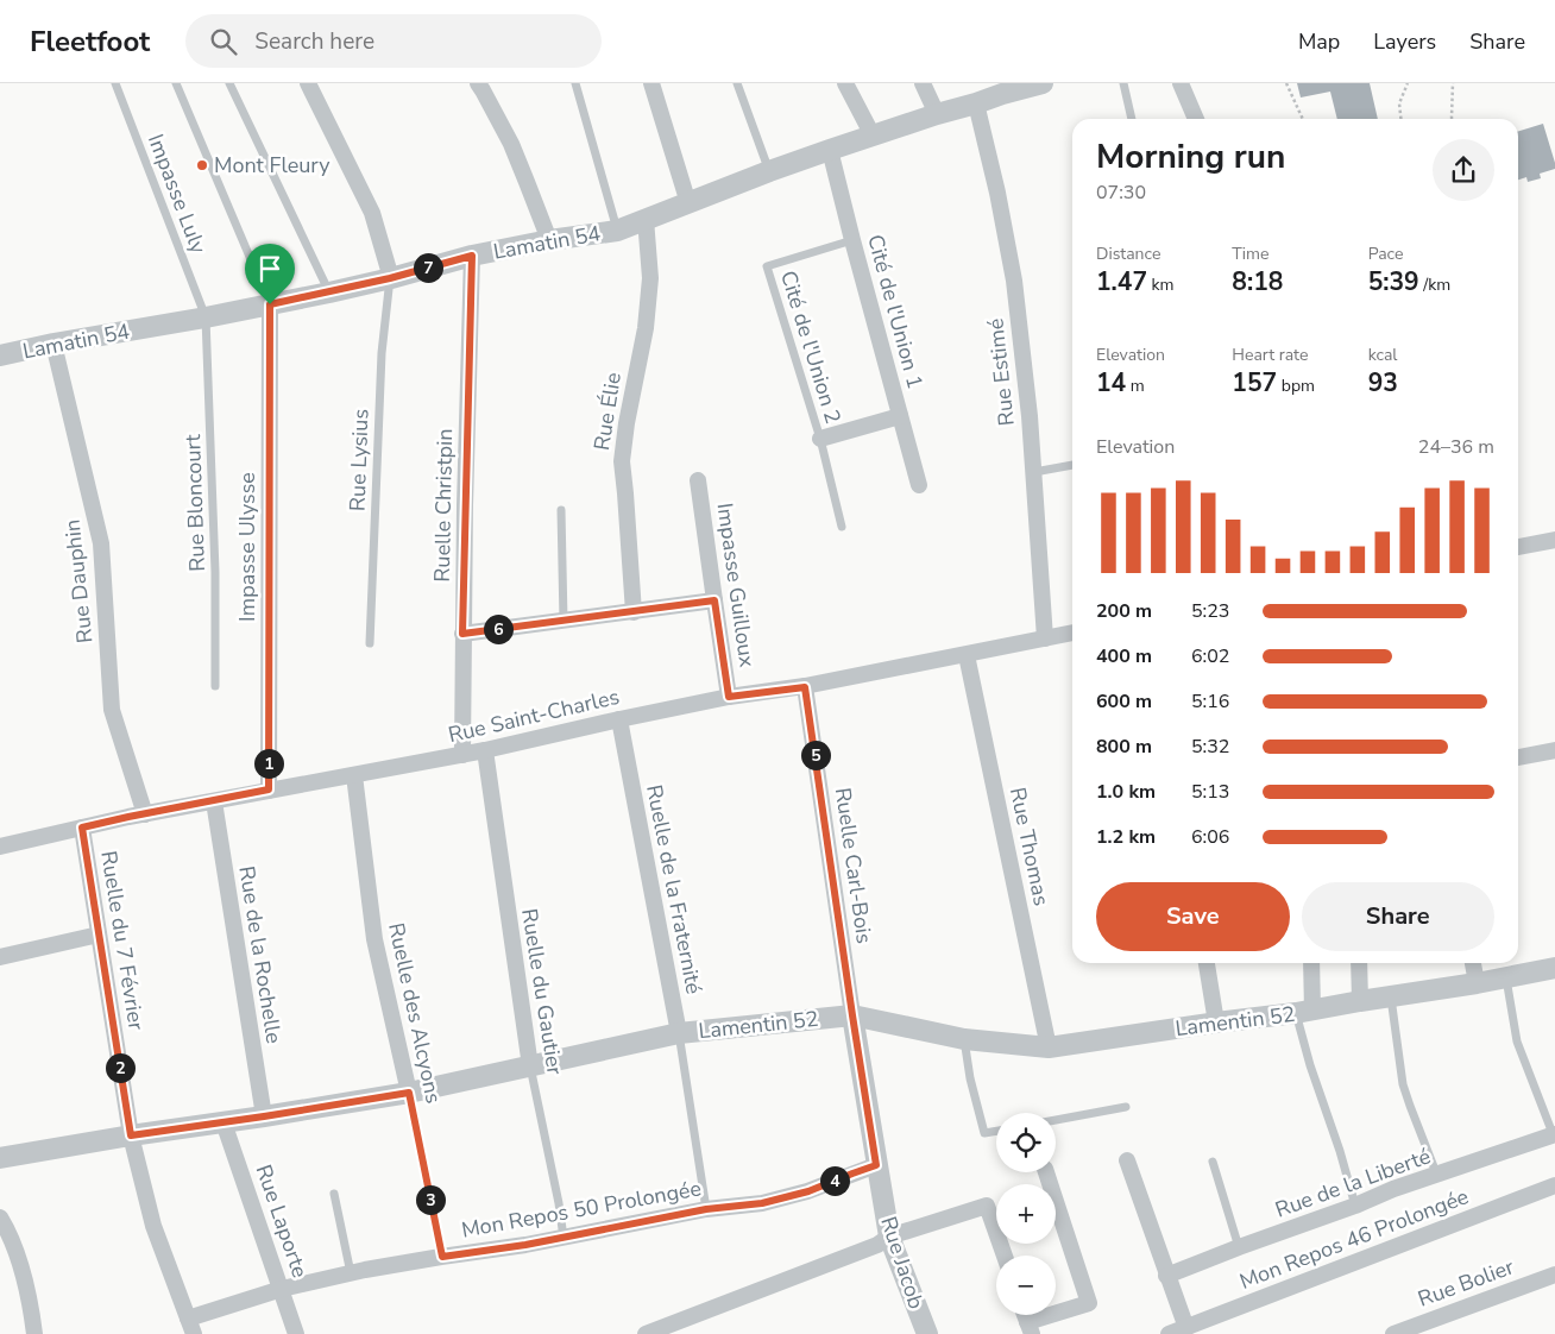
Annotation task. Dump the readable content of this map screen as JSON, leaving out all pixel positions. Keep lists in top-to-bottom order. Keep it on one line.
{"streets":{"street":["Lamatin 54","Cité de l'Union 1","Rue Estimé","Rue Élie","Ruelle Christpin","Impasse Ulysse","Rue Dauphin","Impasse Guilloux","Rue Saint-Charles","Rue Thomas","Ruelle Carl-Bois","Ruelle de la Fraternité","Ruelle du 7 Février","Rue de la Rochelle","Ruelle du Gautier","Ruelle des Alcyons","Lamentin 52","Rue de la Liberté","Mon Repos 50 Prolongée","Rue Laporte","Mon Repos 46 Prolongée","Rue Jacob","Rue Bolier"],"lane":["Impasse Luly","Cité de l'Union 2","Rue Lysius","Rue Bloncourt"]},"crossings":[["Impasse Luly","Lamatin 54"],["Impasse Luly","Rue Bloncourt"],["Lamatin 54","Cité de l'Union 1"],["Lamatin 54","Rue Estimé"],["Lamatin 54","Rue Élie"],["Lamatin 54","Rue Lysius"],["Lamatin 54","Rue Bloncourt"],["Lamatin 54","Ruelle Christpin"],["Lamatin 54","Impasse Ulysse"],["Lamatin 54","Rue Dauphin"],["Cité de l'Union 1","Cité de l'Union 2"],["Rue Estimé","Rue Saint-Charles"],["Ruelle Christpin","Rue Saint-Charles"],["Impasse Ulysse","Rue Saint-Charles"],["Rue Dauphin","Rue Saint-Charles"],["Impasse Guilloux","Rue Saint-Charles"],["Rue Saint-Charles","Rue Thomas"],["Rue Saint-Charles","Ruelle Carl-Bois"],["Rue Saint-Charles","Ruelle de la Fraternité"],["Rue Saint-Charles","Ruelle du 7 Février"],["Rue Saint-Charles","Rue de la Rochelle"],["Rue Saint-Charles","Ruelle du Gautier"],["Rue Saint-Charles","Ruelle des Alcyons"],["Rue Thomas","Lamentin 52"],["Ruelle Carl-Bois","Lamentin 52"],["Ruelle Carl-Bois","Rue Jacob"],["Ruelle de la Fraternité","Lamentin 52"],["Ruelle de la Fraternité","Mon Repos 50 Prolongée"],["Ruelle du 7 Février","Lamentin 52"],["Ruelle du 7 Février","Mon Repos 50 Prolongée"],["Rue de la Rochelle","Lamentin 52"],["Ruelle du Gautier","Lamentin 52"],["Ruelle du Gautier","Mon Repos 50 Prolongée"],["Ruelle des Alcyons","Lamentin 52"],["Ruelle des Alcyons","Mon Repos 50 Prolongée"],["Lamentin 52","Rue Laporte"],["Lamentin 52","Rue Jacob"],["Mon Repos 50 Prolongée","Rue Laporte"],["Mon Repos 50 Prolongée","Rue Jacob"]],"places":["Mont Fleury"],"page":{"header":"Fleetfoot","search":"Search here","nav":["Map","Layers","Share"],"heading":["Morning run","07:30"],"stats":[["Distance","1.47 km"],["Time","8:18"],["Pace","5:39 /km"],["Elevation","14 m"],["Heart rate","157 bpm"],["kcal","93"]],"pins":["7","6","5","1","2","4","3"],"chart":["Elevation","24–36 m"],"list":[{"name":"200 m","note":"5:23"},{"name":"400 m","note":"6:02"},{"name":"600 m","note":"5:16"},{"name":"800 m","note":"5:32"},{"name":"1.0 km","note":"5:13"},{"name":"1.2 km","note":"6:06"}],"buttons":["Save","Share"],"map_buttons":["+","−"]}}
